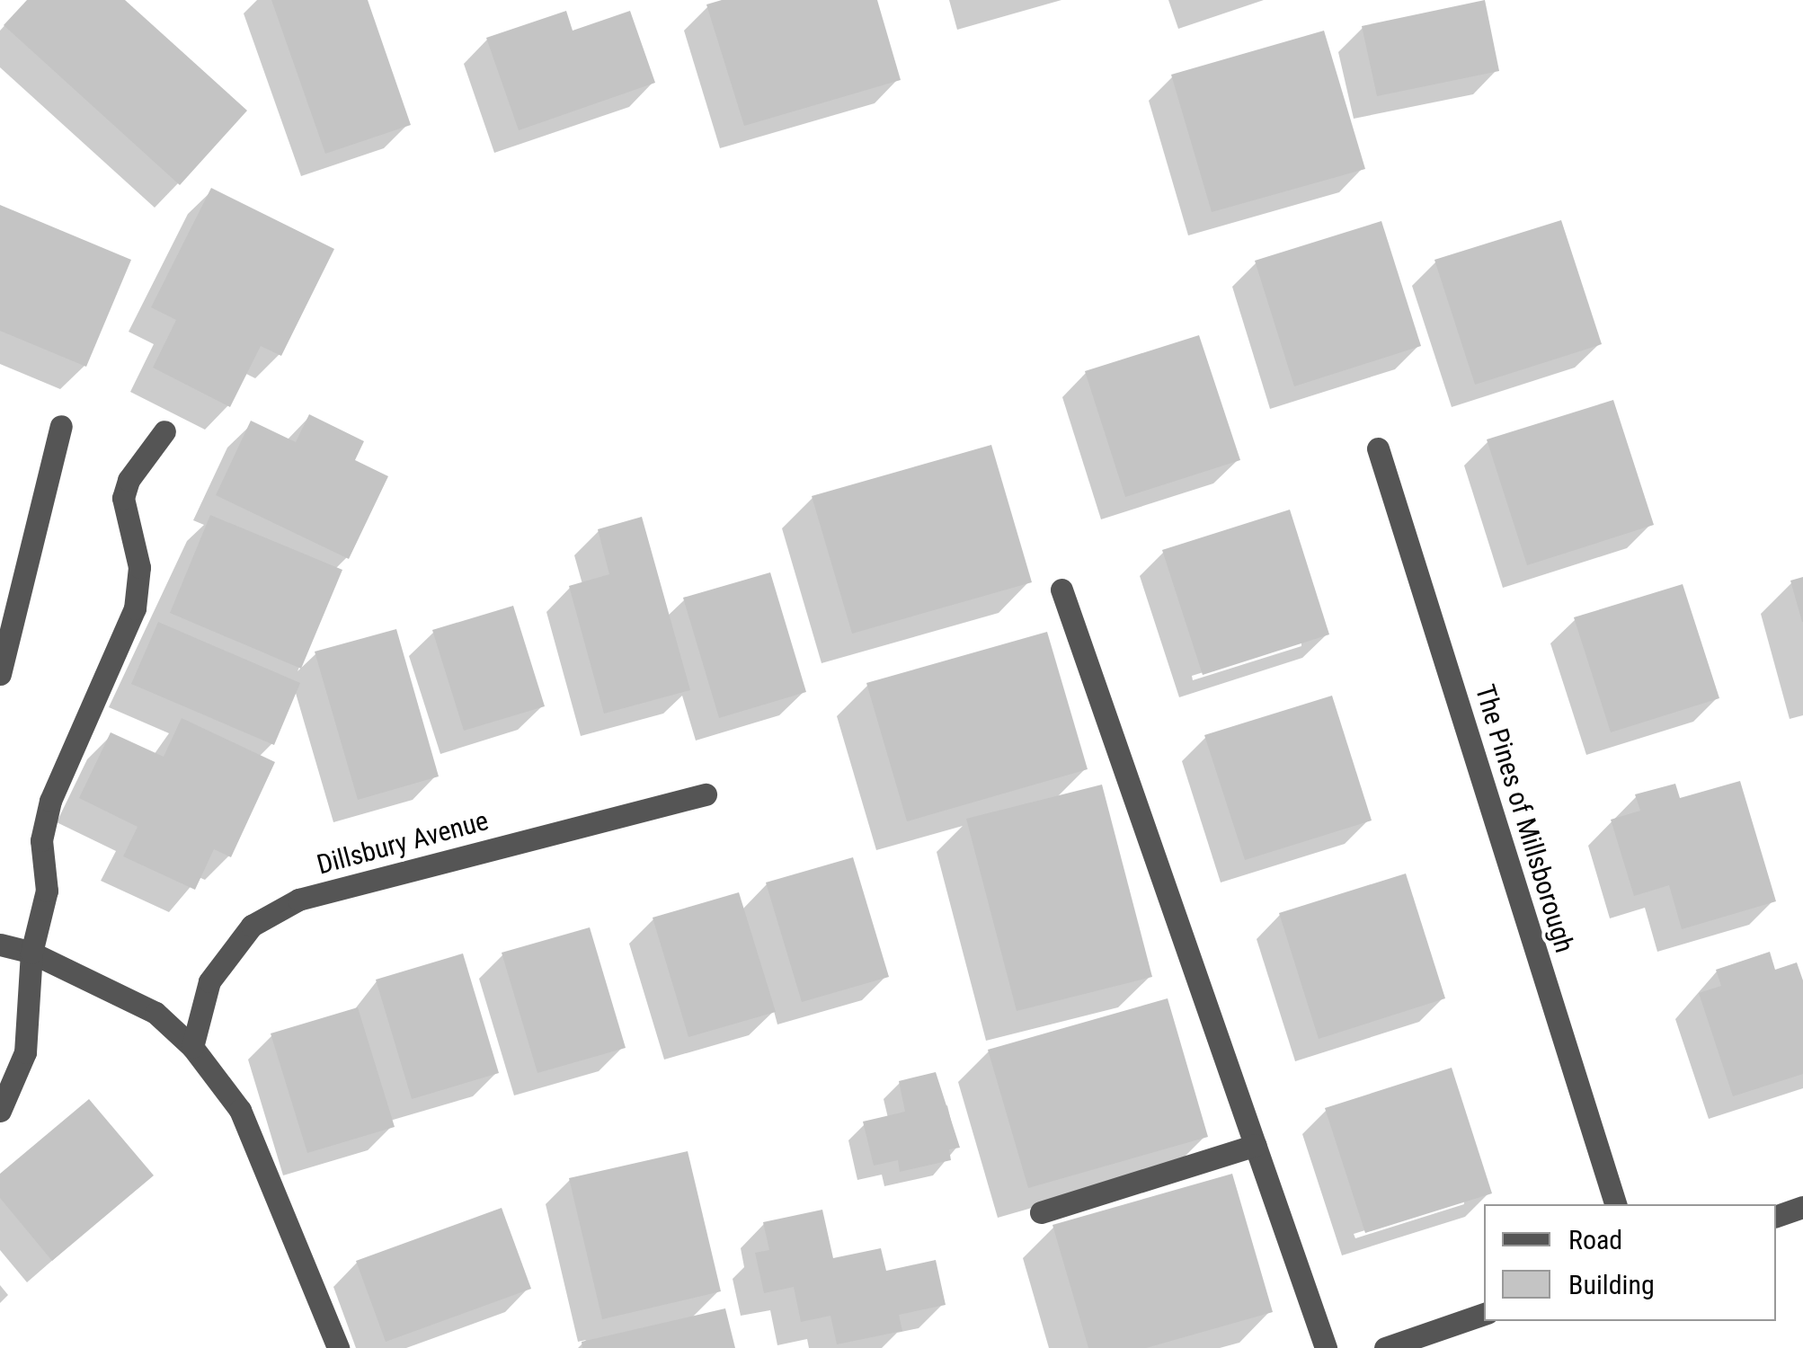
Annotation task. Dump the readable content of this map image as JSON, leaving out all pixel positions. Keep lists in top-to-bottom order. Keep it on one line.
{"streets":{"street":["The Pines of Millsborough","Dillsbury Avenue"]},"legend":["Road","Building"]}
